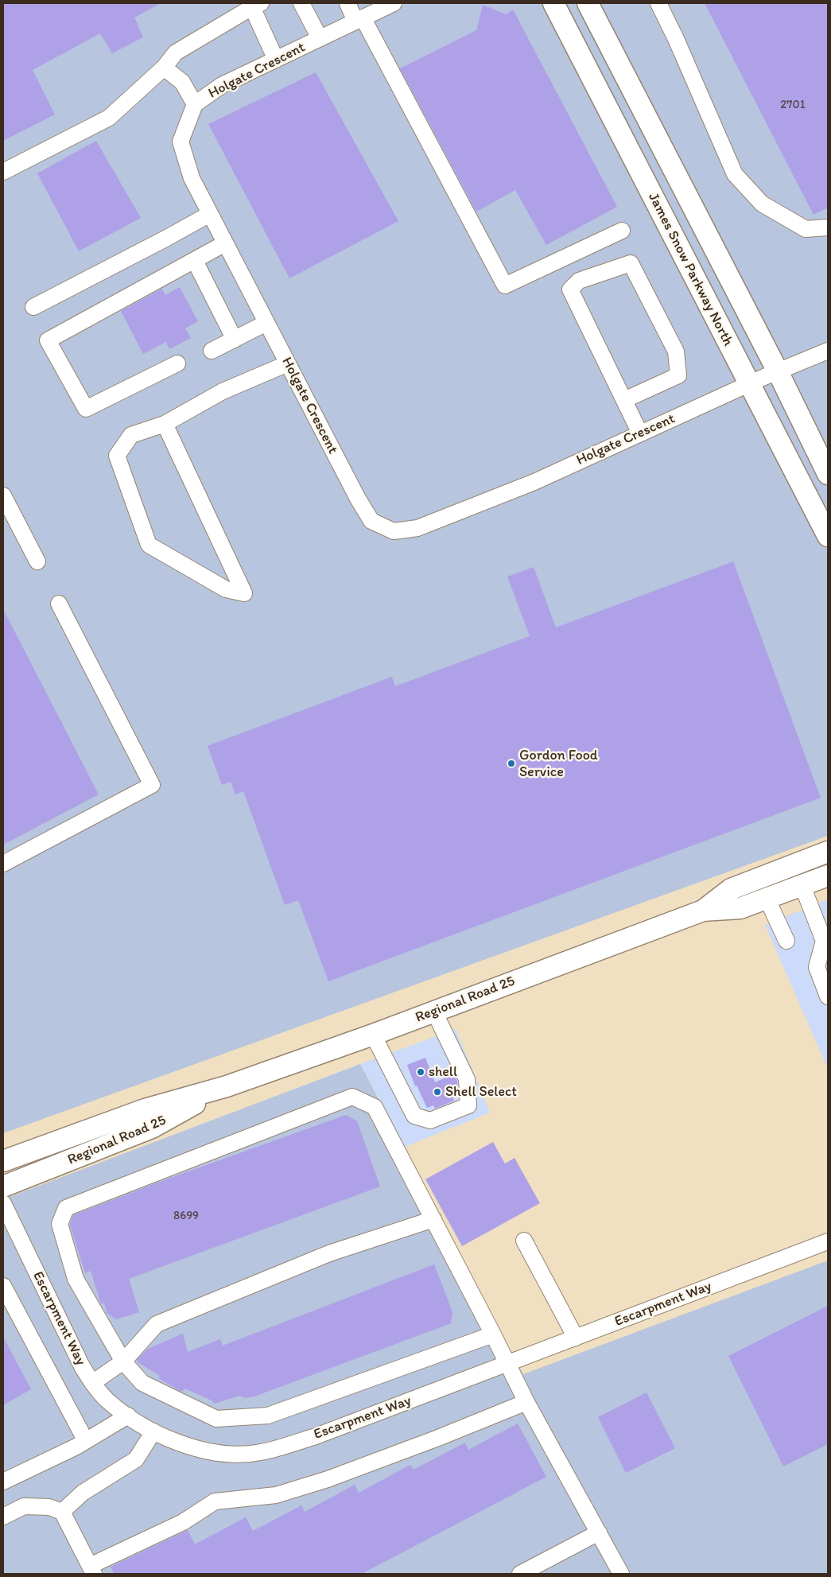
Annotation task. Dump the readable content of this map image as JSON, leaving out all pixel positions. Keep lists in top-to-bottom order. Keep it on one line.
{"streets":{"main road":["James Snow Parkway North","Regional Road 25"],"street":["Holgate Crescent","Escarpment Way"]},"crossings":[["Holgate Crescent","James Snow Parkway North"]],"places":["Gordon Food Service","shell","Shell Select"],"house_numbers":["2701","8699"]}
